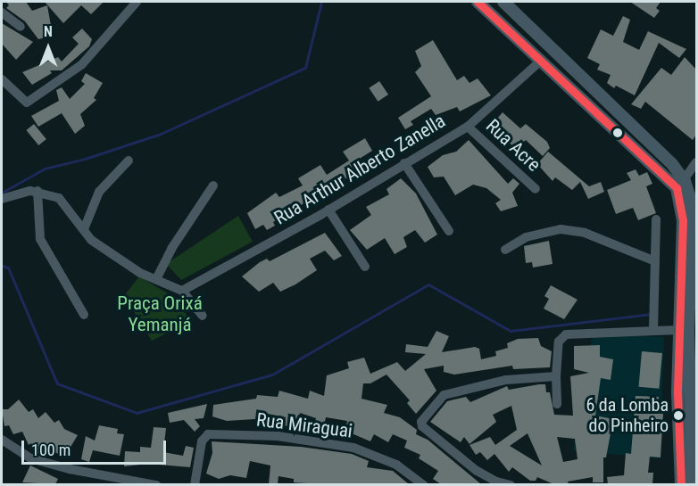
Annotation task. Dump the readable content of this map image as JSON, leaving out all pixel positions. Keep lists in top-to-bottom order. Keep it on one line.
{"streets":{"street":["Rua Acre","Rua Arthur Alberto Zanella","Rua Miraguai"]},"crossings":[["Rua Acre","Rua Arthur Alberto Zanella"]],"parks":["Praça Orixá Yemanjá"],"places":["6 da Lomba do Pinheiro"],"scale_bar":"100 m","north":"top"}
